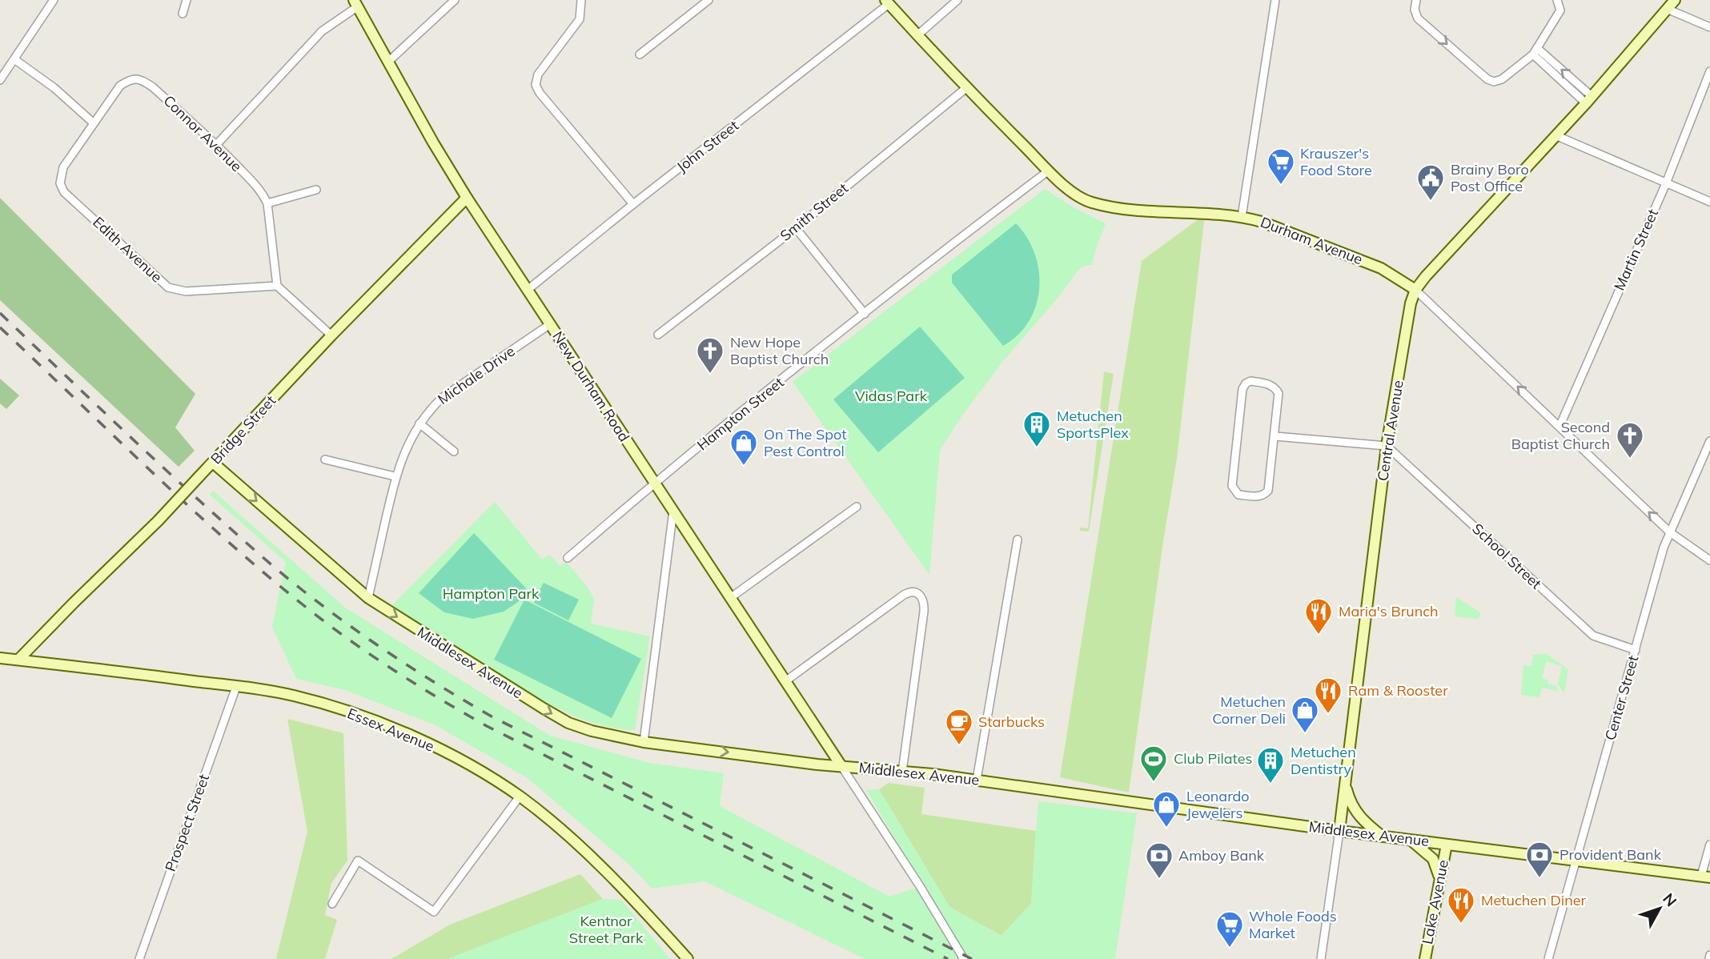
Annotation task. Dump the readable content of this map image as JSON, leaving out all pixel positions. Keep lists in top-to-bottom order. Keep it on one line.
{"streets":{"street":["Connor Avenue","John Street","Smith Street","Durham Avenue","Edith Avenue","Martin Street","Michale Drive","New Durham Road","Hampton Street","Bridge Street","Central Avenue","School Street","Middlesex Avenue","Center Street","Essex Avenue","Prospect Street","Lake Avenue"]},"crossings":[["Connor Avenue","Edith Avenue"],["John Street","Durham Avenue"],["John Street","New Durham Road"],["Smith Street","Durham Avenue"],["Durham Avenue","Martin Street"],["Durham Avenue","Hampton Street"],["Durham Avenue","Central Avenue"],["Durham Avenue","Center Street"],["Michale Drive","New Durham Road"],["Michale Drive","Middlesex Avenue"],["New Durham Road","Hampton Street"],["New Durham Road","Bridge Street"],["New Durham Road","Middlesex Avenue"],["Bridge Street","Middlesex Avenue"],["Bridge Street","Essex Avenue"],["Central Avenue","School Street"],["Central Avenue","Middlesex Avenue"],["School Street","Center Street"],["Middlesex Avenue","Center Street"],["Middlesex Avenue","Lake Avenue"],["Essex Avenue","Prospect Street"]],"one_way":["Middlesex Avenue"],"parks":["Vidas Park","Hampton Park","Kentnor Street Park"],"places":{"supermarket":["Krauszer's Food Store","Whole Foods Market"],"public building":["Brainy Boro Post Office"],"church":["New Hope Baptist Church","Second Baptist Church"],"building":["Metuchen SportsPlex","Metuchen Dentistry"],"shop":["On The Spot Pest Control","Metuchen Corner Deli","Leonardo Jewelers"],"restaurant":["Maria's Brunch","Ram & Rooster","Metuchen Diner"],"cafe":["Starbucks"],"sports":["Club Pilates"],"bank":["Provident Bank","Amboy Bank"]},"north":"top right"}
